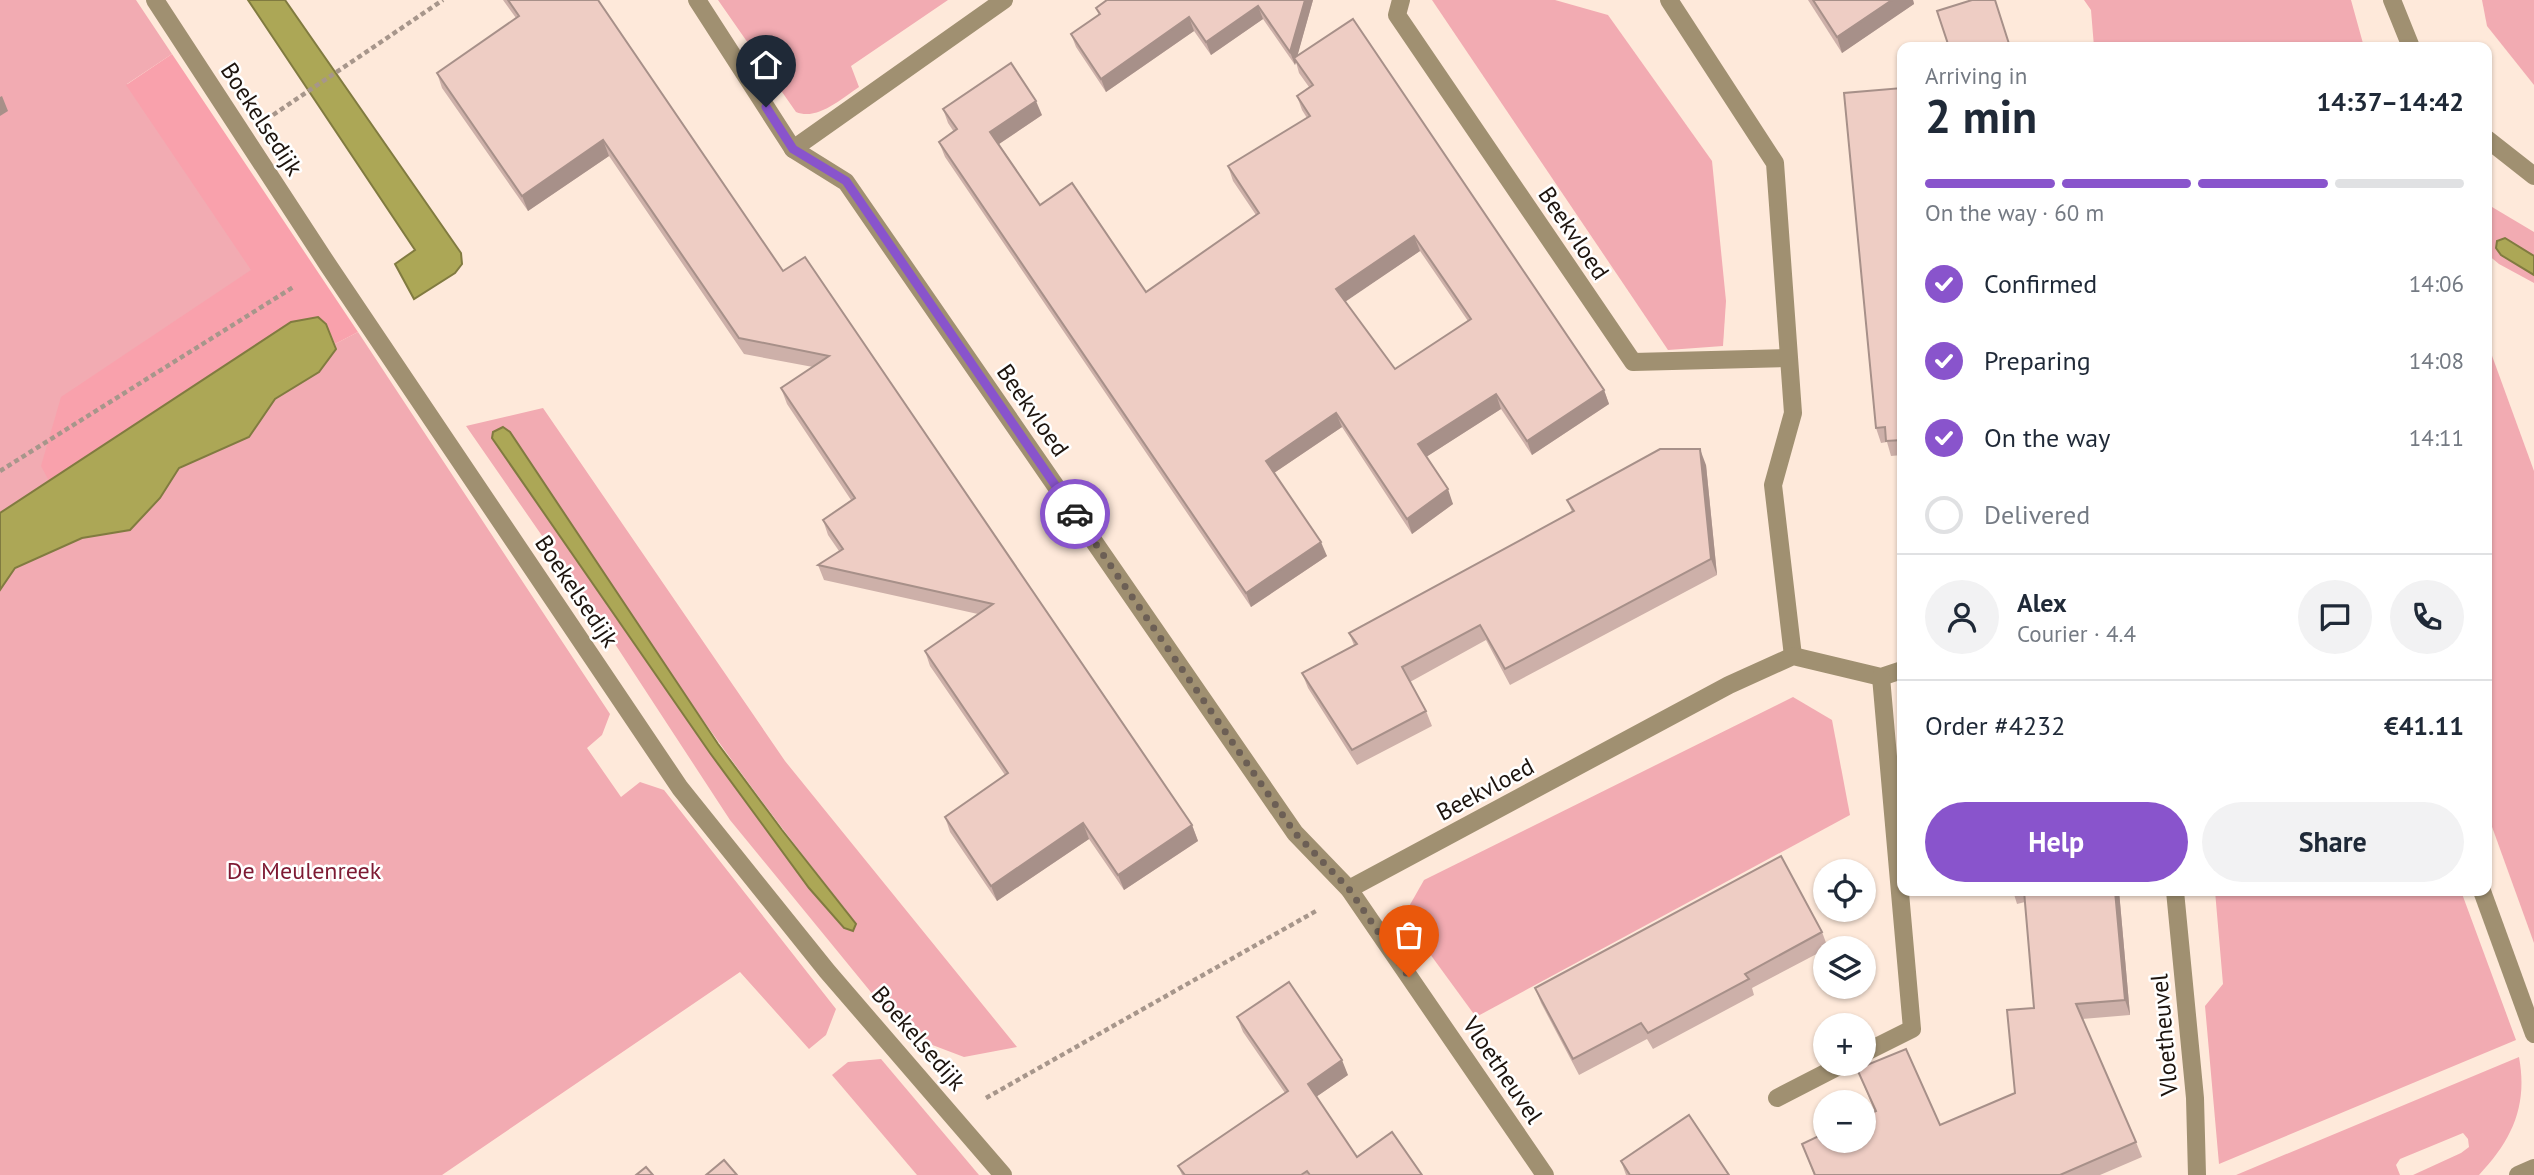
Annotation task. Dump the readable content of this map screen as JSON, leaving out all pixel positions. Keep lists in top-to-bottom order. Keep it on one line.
{"streets":{"street":["Boekelsedijk","Beekvloed","Vloetheuvel"]},"crossings":[["Beekvloed","Vloetheuvel"]],"parks":["De Meulenreek"],"page":{"heading":["2 min","Arriving in","14:37–14:42"],"panel":["Alex","Courier · 4.4","Order #4232","€41.11"],"bar":"On the way · 60 m","list":[["Confirmed","14:06"],["Preparing","14:08"],["On the way","14:11"],"Delivered"],"buttons":["Help","Share"],"map_buttons":["+","−"]}}
